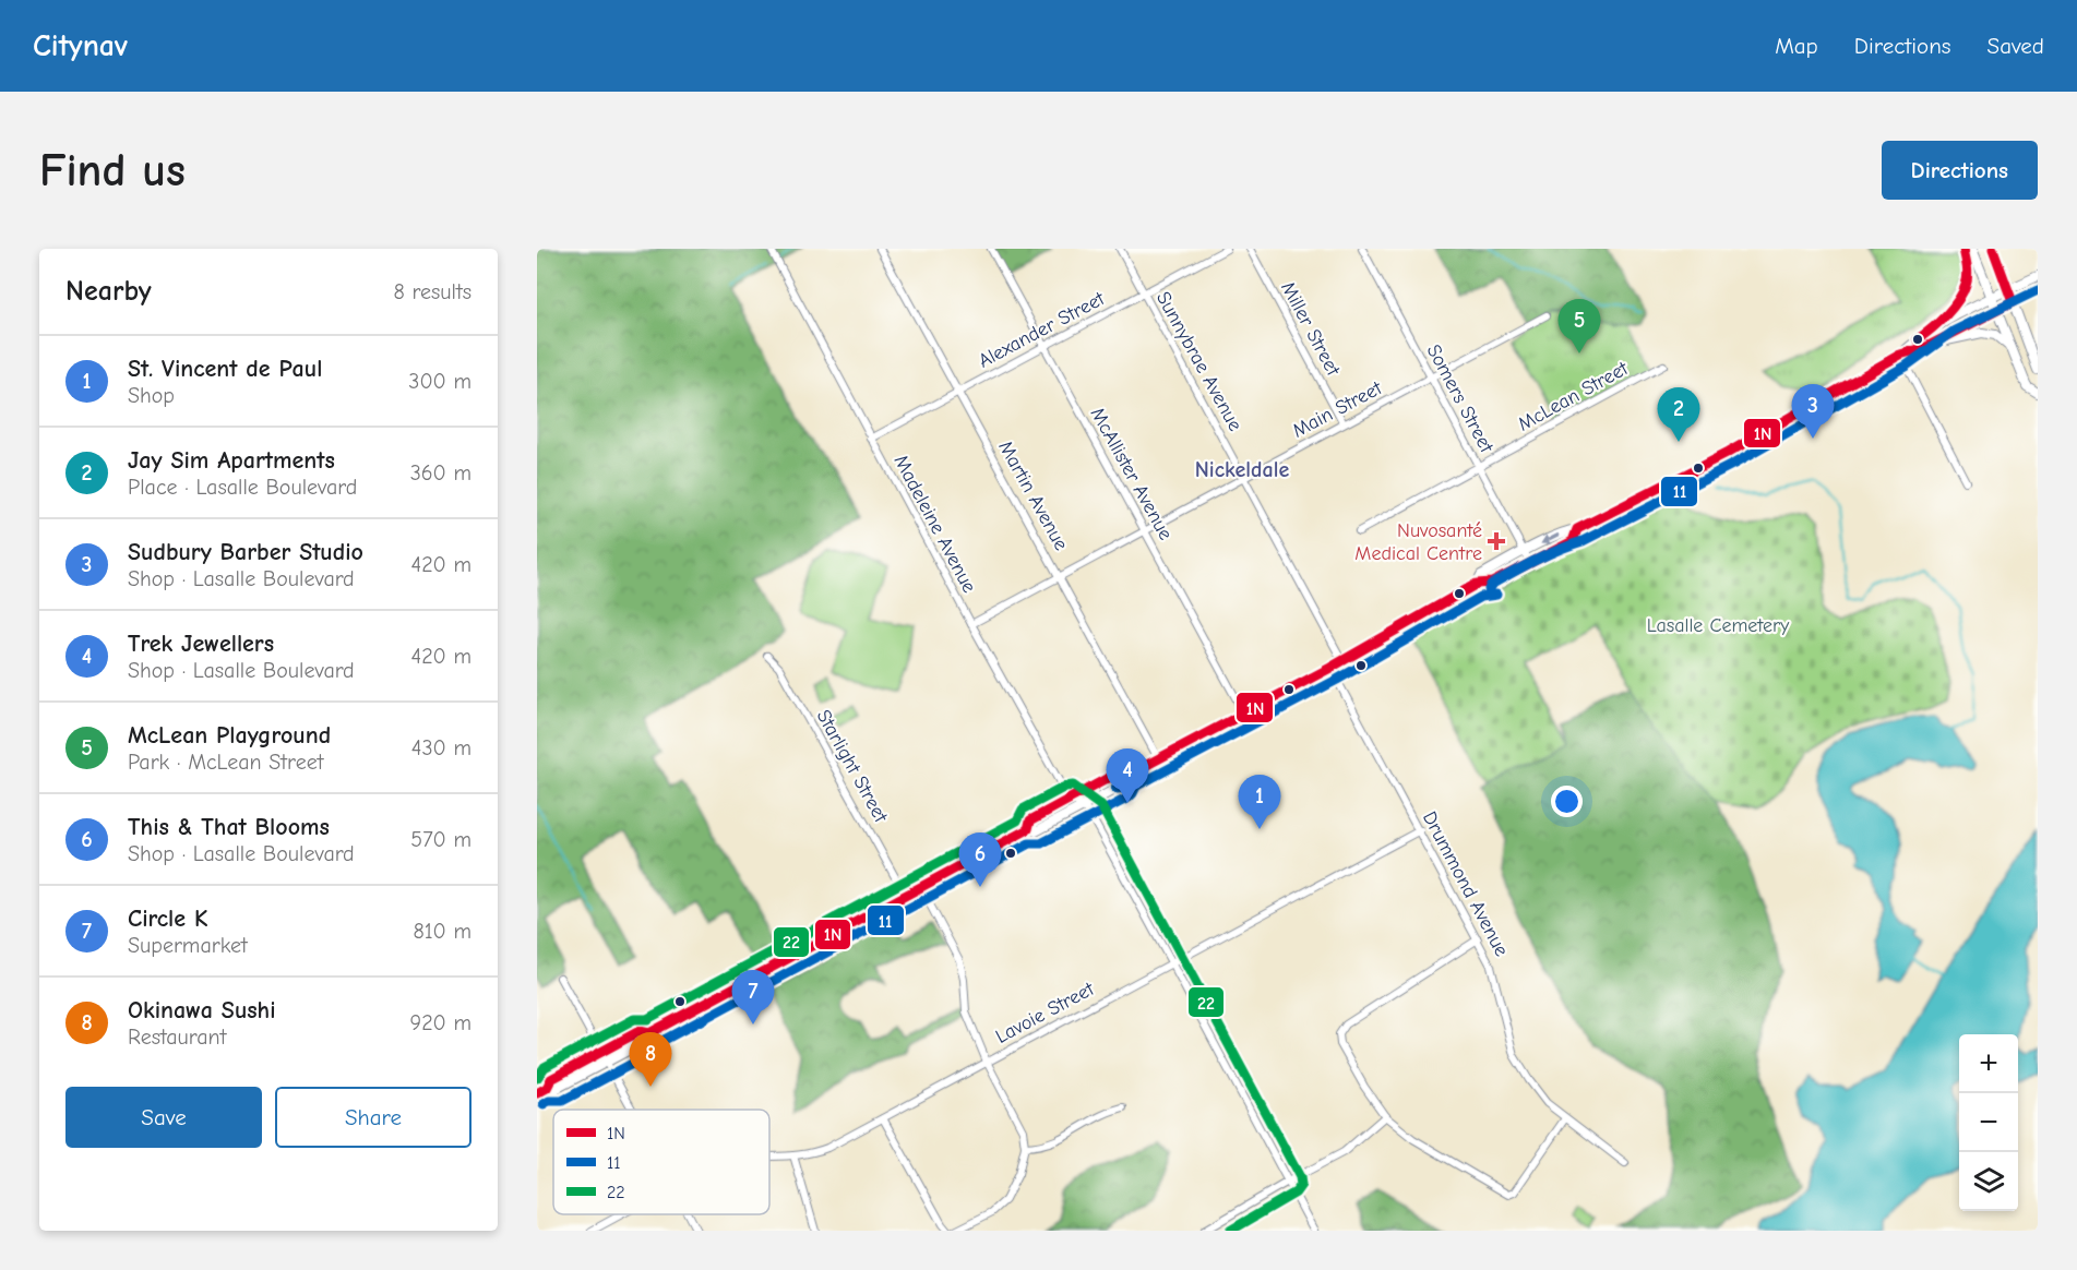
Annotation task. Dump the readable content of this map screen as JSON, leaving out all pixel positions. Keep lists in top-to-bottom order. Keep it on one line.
{"streets":{"street":["Miller Street","Alexander Street","Sunnybrae Avenue","McLean Street","Somers Street","Main Street","McAllister Avenue","Martin Avenue","Madeleine Avenue","Starlight Street","Drummond Avenue","Lavoie Street"]},"crossings":[["Miller Street","Main Street"],["Alexander Street","Sunnybrae Avenue"],["Alexander Street","McAllister Avenue"],["Alexander Street","Martin Avenue"],["Alexander Street","Madeleine Avenue"],["Sunnybrae Avenue","Main Street"],["McLean Street","Somers Street"],["Somers Street","Main Street"],["Main Street","McAllister Avenue"],["Main Street","Martin Avenue"],["Main Street","Madeleine Avenue"],["Madeleine Avenue","Lavoie Street"],["Drummond Avenue","Lavoie Street"]],"districts":["Nickeldale"],"parks":["Lasalle Cemetery"],"places":{"health":["Nuvosanté Medical Centre"]},"lines":["transit line 1N","transit line 11","transit line 22"],"legend":["1N","11","22"],"page":{"header":"Citynav","nav":["Map","Directions","Saved"],"buttons":["Directions",["Save","Share"]],"title":"Find us","heading":["Nearby","8 results"],"pins":["5","3","2","4","1","6","7","8"],"list":[{"mark":"1","name":"St. Vincent de Paul","note":"Shop","value":"300 m"},{"mark":"2","name":"Jay Sim Apartments","note":"Place · Lasalle Boulevard","value":"360 m"},{"mark":"3","name":"Sudbury Barber Studio","note":"Shop · Lasalle Boulevard","value":"420 m"},{"mark":"4","name":"Trek Jewellers","note":"Shop · Lasalle Boulevard","value":"420 m"},{"mark":"5","name":"McLean Playground","note":"Park · McLean Street","value":"430 m"},{"mark":"6","name":"This & That Blooms","note":"Shop · Lasalle Boulevard","value":"570 m"},{"mark":"7","name":"Circle K","note":"Supermarket","value":"810 m"},{"mark":"8","name":"Okinawa Sushi","note":"Restaurant","value":"920 m"}],"map_buttons":["+","−"]}}
